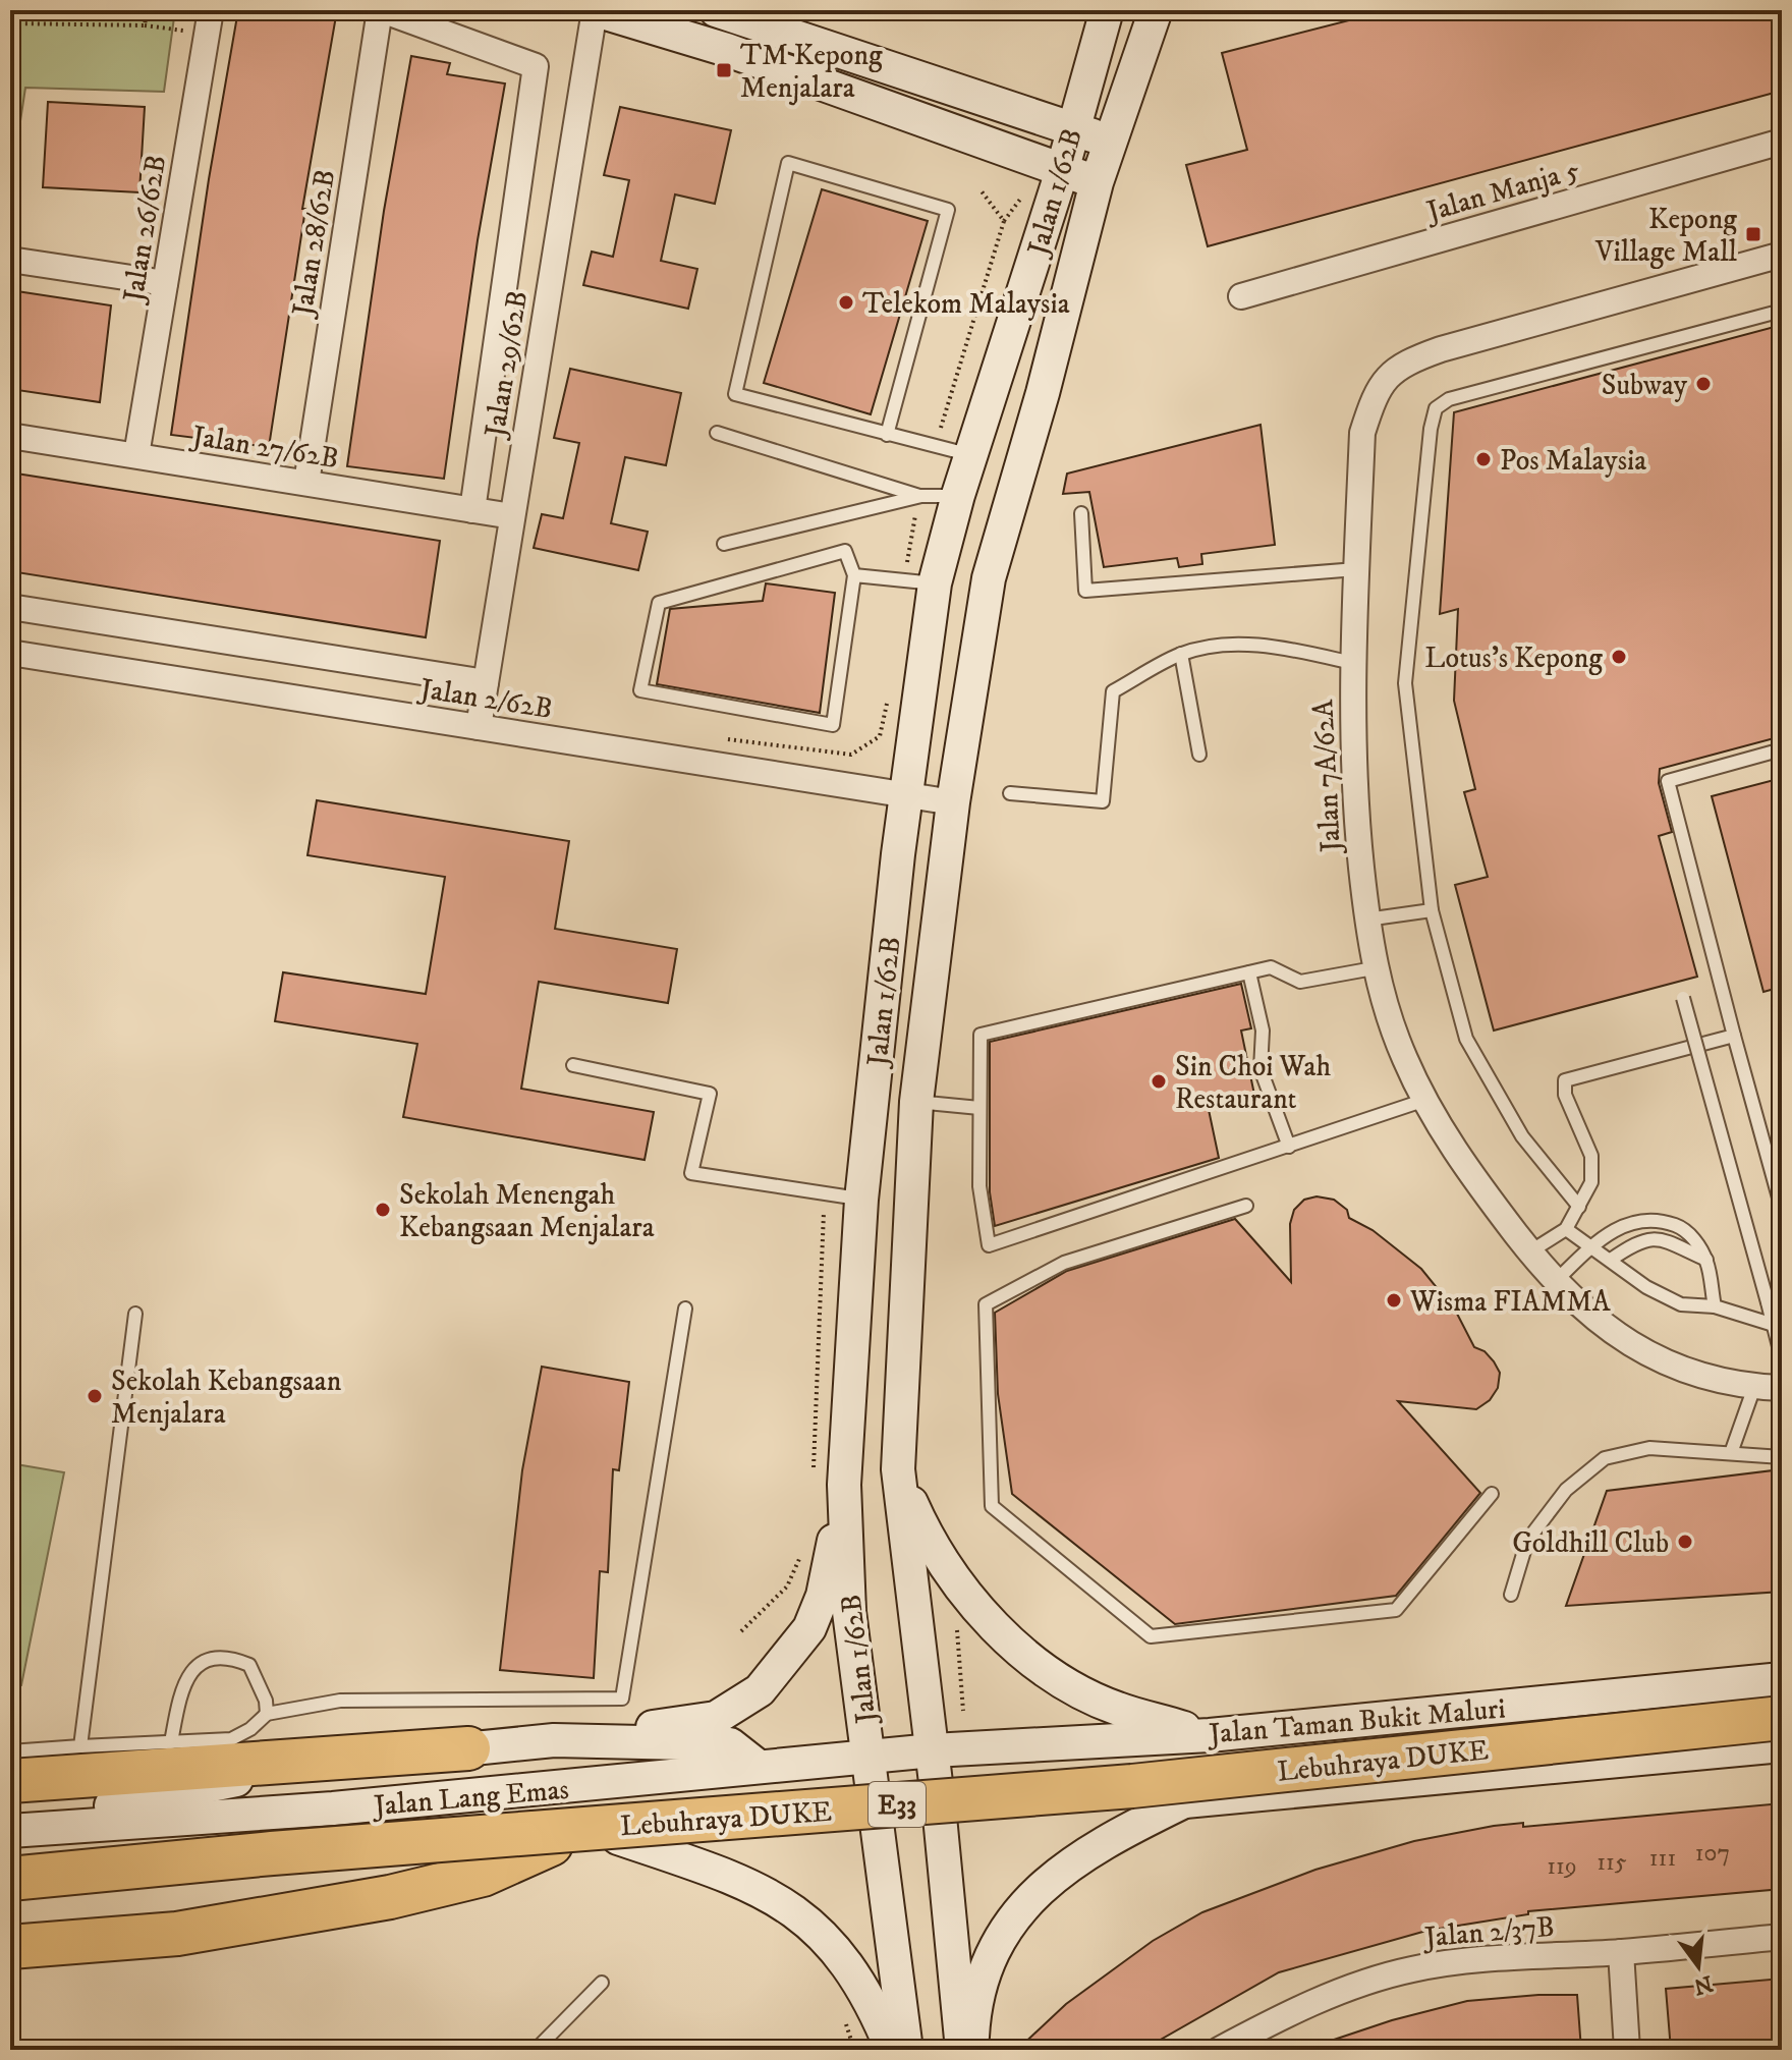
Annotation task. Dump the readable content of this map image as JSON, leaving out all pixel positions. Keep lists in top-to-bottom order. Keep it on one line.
{"streets":{"highway":["Lebuhraya DUKE","E33"],"main road":["Jalan 1/62B","Jalan Taman Bukit Maluri","Jalan Lang Emas"],"street":["Jalan Manja 5","Jalan 26/62B","Jalan 28/62B","Jalan 29/62B","Jalan 27/62B","Jalan 2/62B","Jalan 7A/62A","Jalan 2/37B"]},"crossings":[["Jalan 1/62B","Jalan 2/62B"],["Jalan 1/62B","Jalan Taman Bukit Maluri"],["Jalan 1/62B","Jalan Lang Emas"],["Jalan 26/62B","Jalan 27/62B"],["Jalan 28/62B","Jalan 29/62B"],["Jalan 28/62B","Jalan 27/62B"],["Jalan 29/62B","Jalan 27/62B"],["Jalan 29/62B","Jalan 2/62B"],["Jalan Taman Bukit Maluri","Jalan Lang Emas"]],"places":{"transit":["TM Kepong Menjalara","Kepong Village Mall"],"other":["Telekom Malaysia","Subway","Pos Malaysia","Lotus's Kepong","Sin Choi Wah Restaurant","Sekolah Menengah Kebangsaan Menjalara","Wisma FIAMMA","Sekolah Kebangsaan Menjalara","Goldhill Club"]},"house_numbers":["107","111","115","119"],"north":"bottom"}
